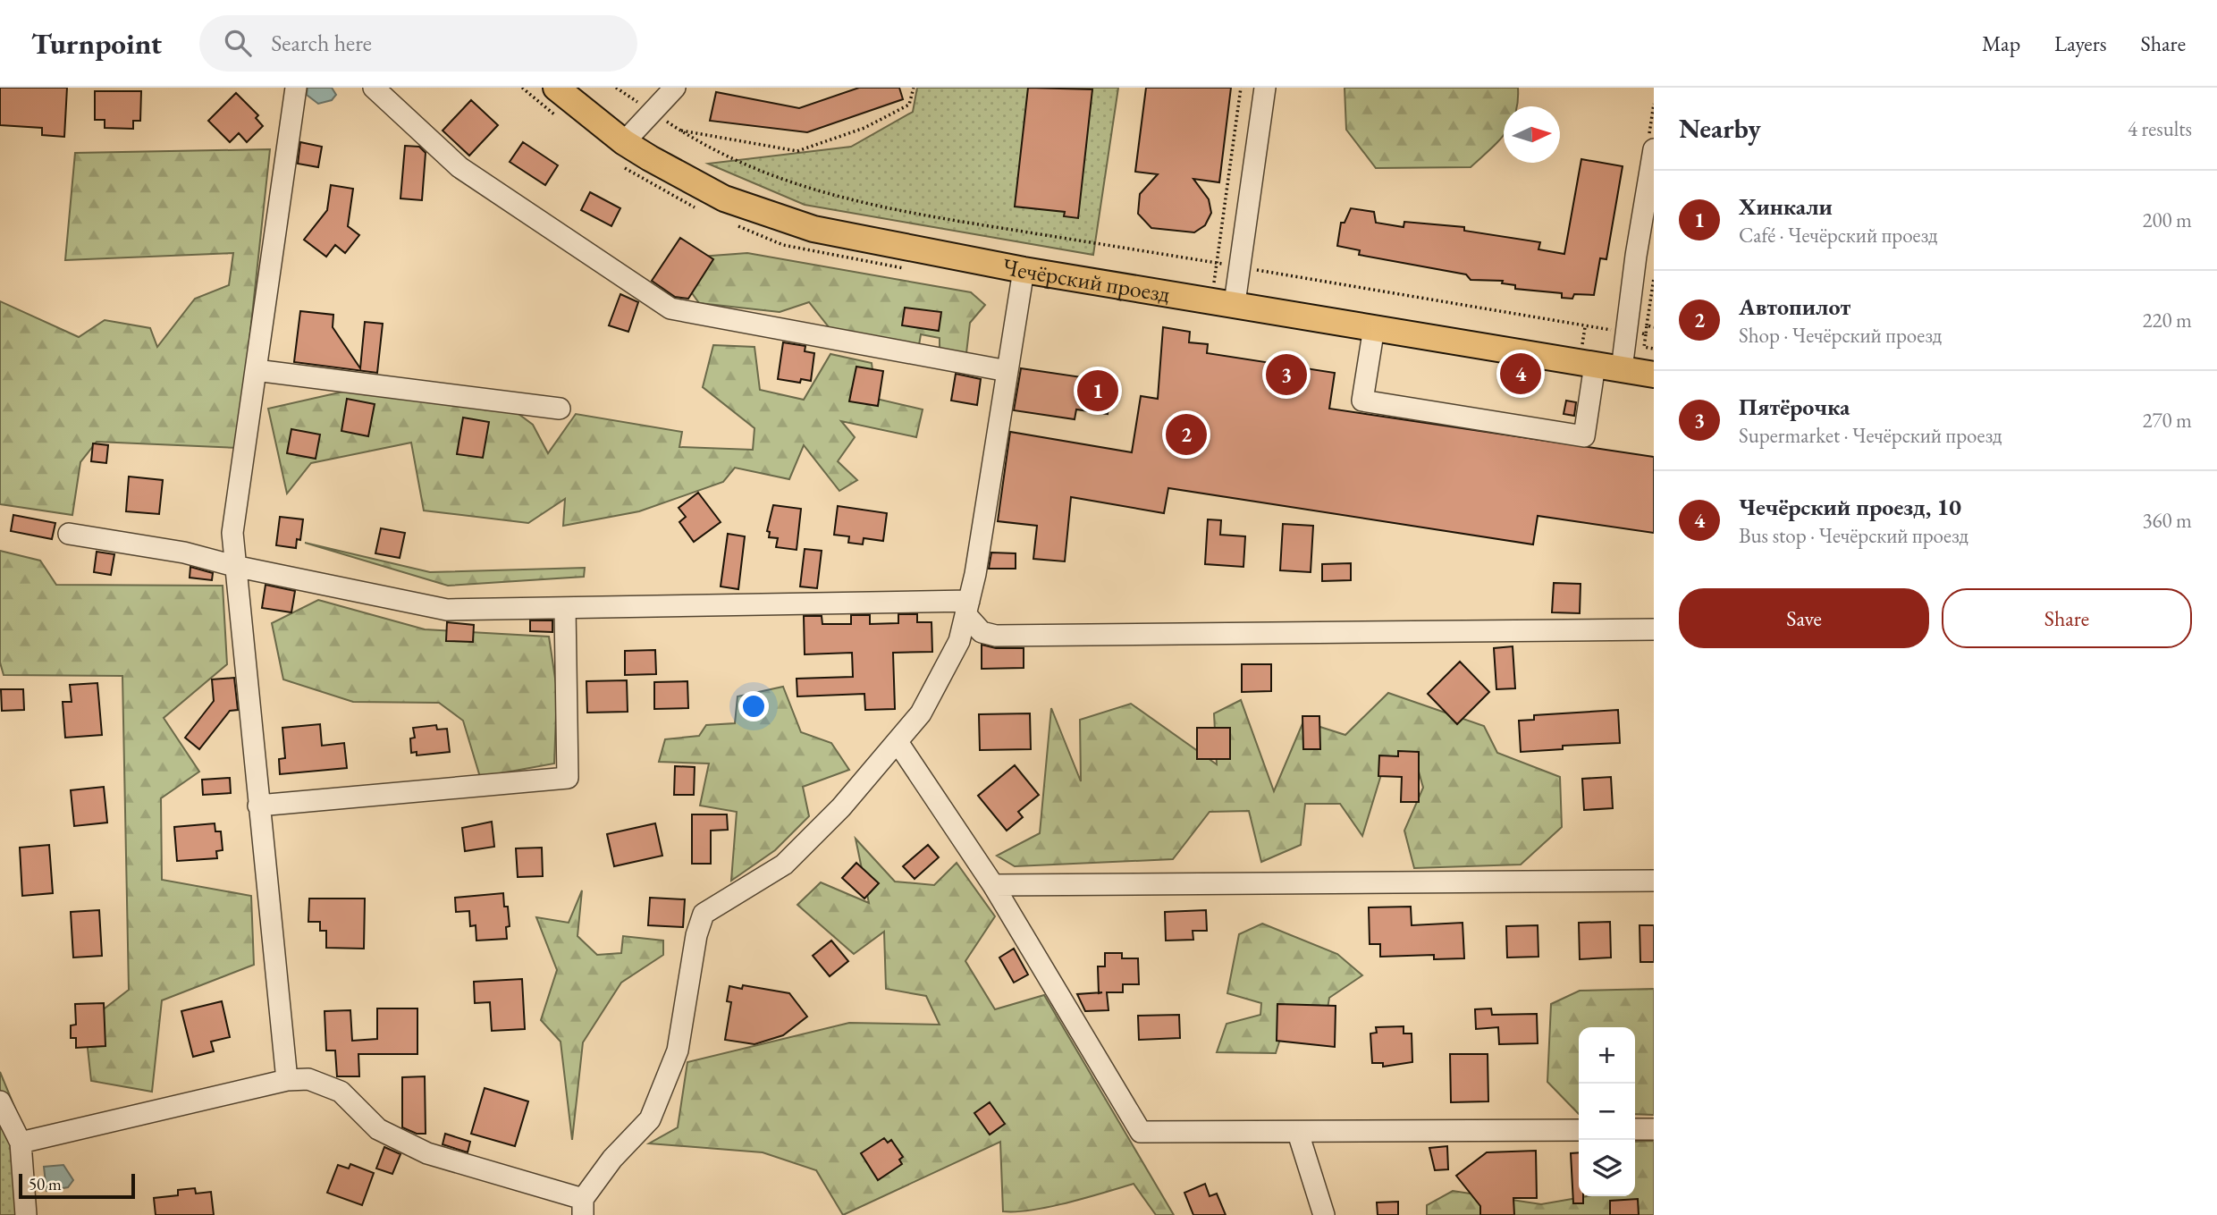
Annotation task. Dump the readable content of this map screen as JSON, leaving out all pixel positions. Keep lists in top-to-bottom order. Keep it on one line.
{"streets":{"main road":["Чечёрский проезд"]},"scale_bar":"50 m","north":"right","page":{"header":"Turnpoint","search":"Search here","nav":["Map","Layers","Share"],"heading":["Nearby","4 results"],"list":[{"mark":"1","name":"Хинкали","note":"Café · Чечёрский проезд","value":"200 m"},{"mark":"2","name":"Автопилот","note":"Shop · Чечёрский проезд","value":"220 m"},{"mark":"3","name":"Пятёрочка","note":"Supermarket · Чечёрский проезд","value":"270 m"},{"mark":"4","name":"Чечёрский проезд, 10","note":"Bus stop · Чечёрский проезд","value":"360 m"}],"pins":["4","3","1","2"],"buttons":["Save","Share"],"map_buttons":["+","−"],"scale":"50 m"}}
